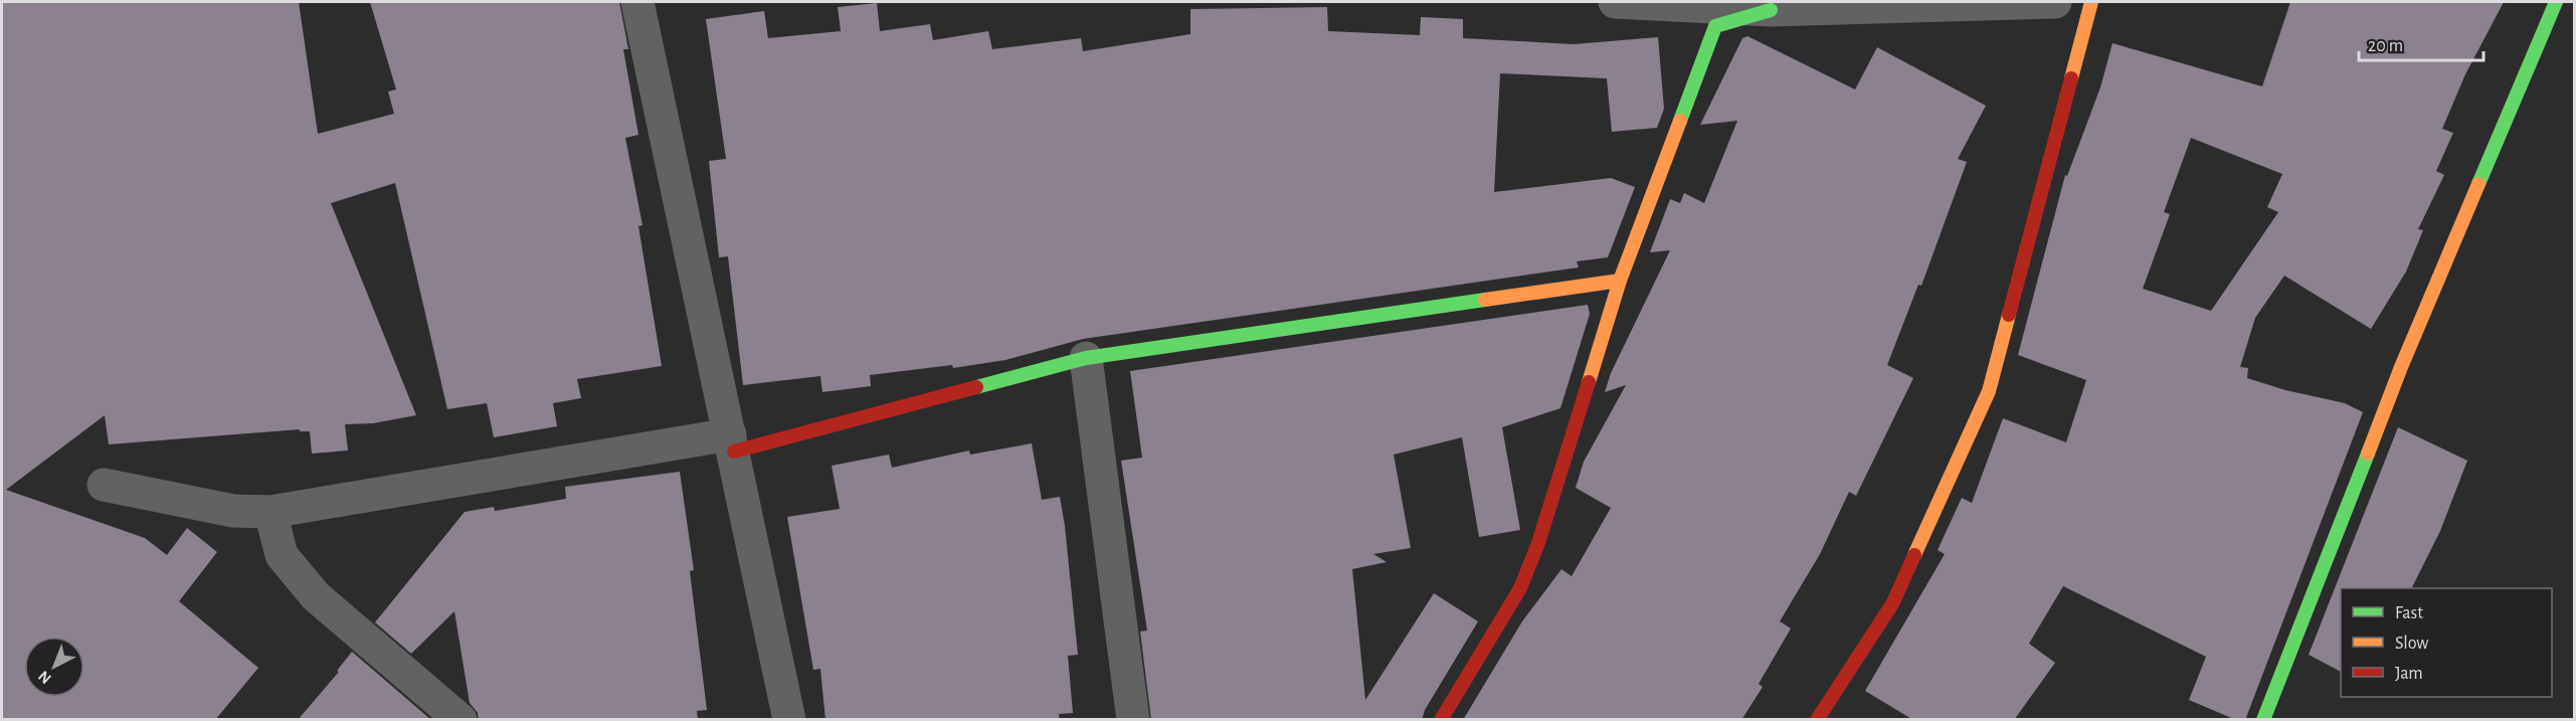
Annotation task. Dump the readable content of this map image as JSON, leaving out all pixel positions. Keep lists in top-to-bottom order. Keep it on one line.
{"legend":["Fast","Slow","Jam"],"scale_bar":"20 m","north":"bottom left"}
